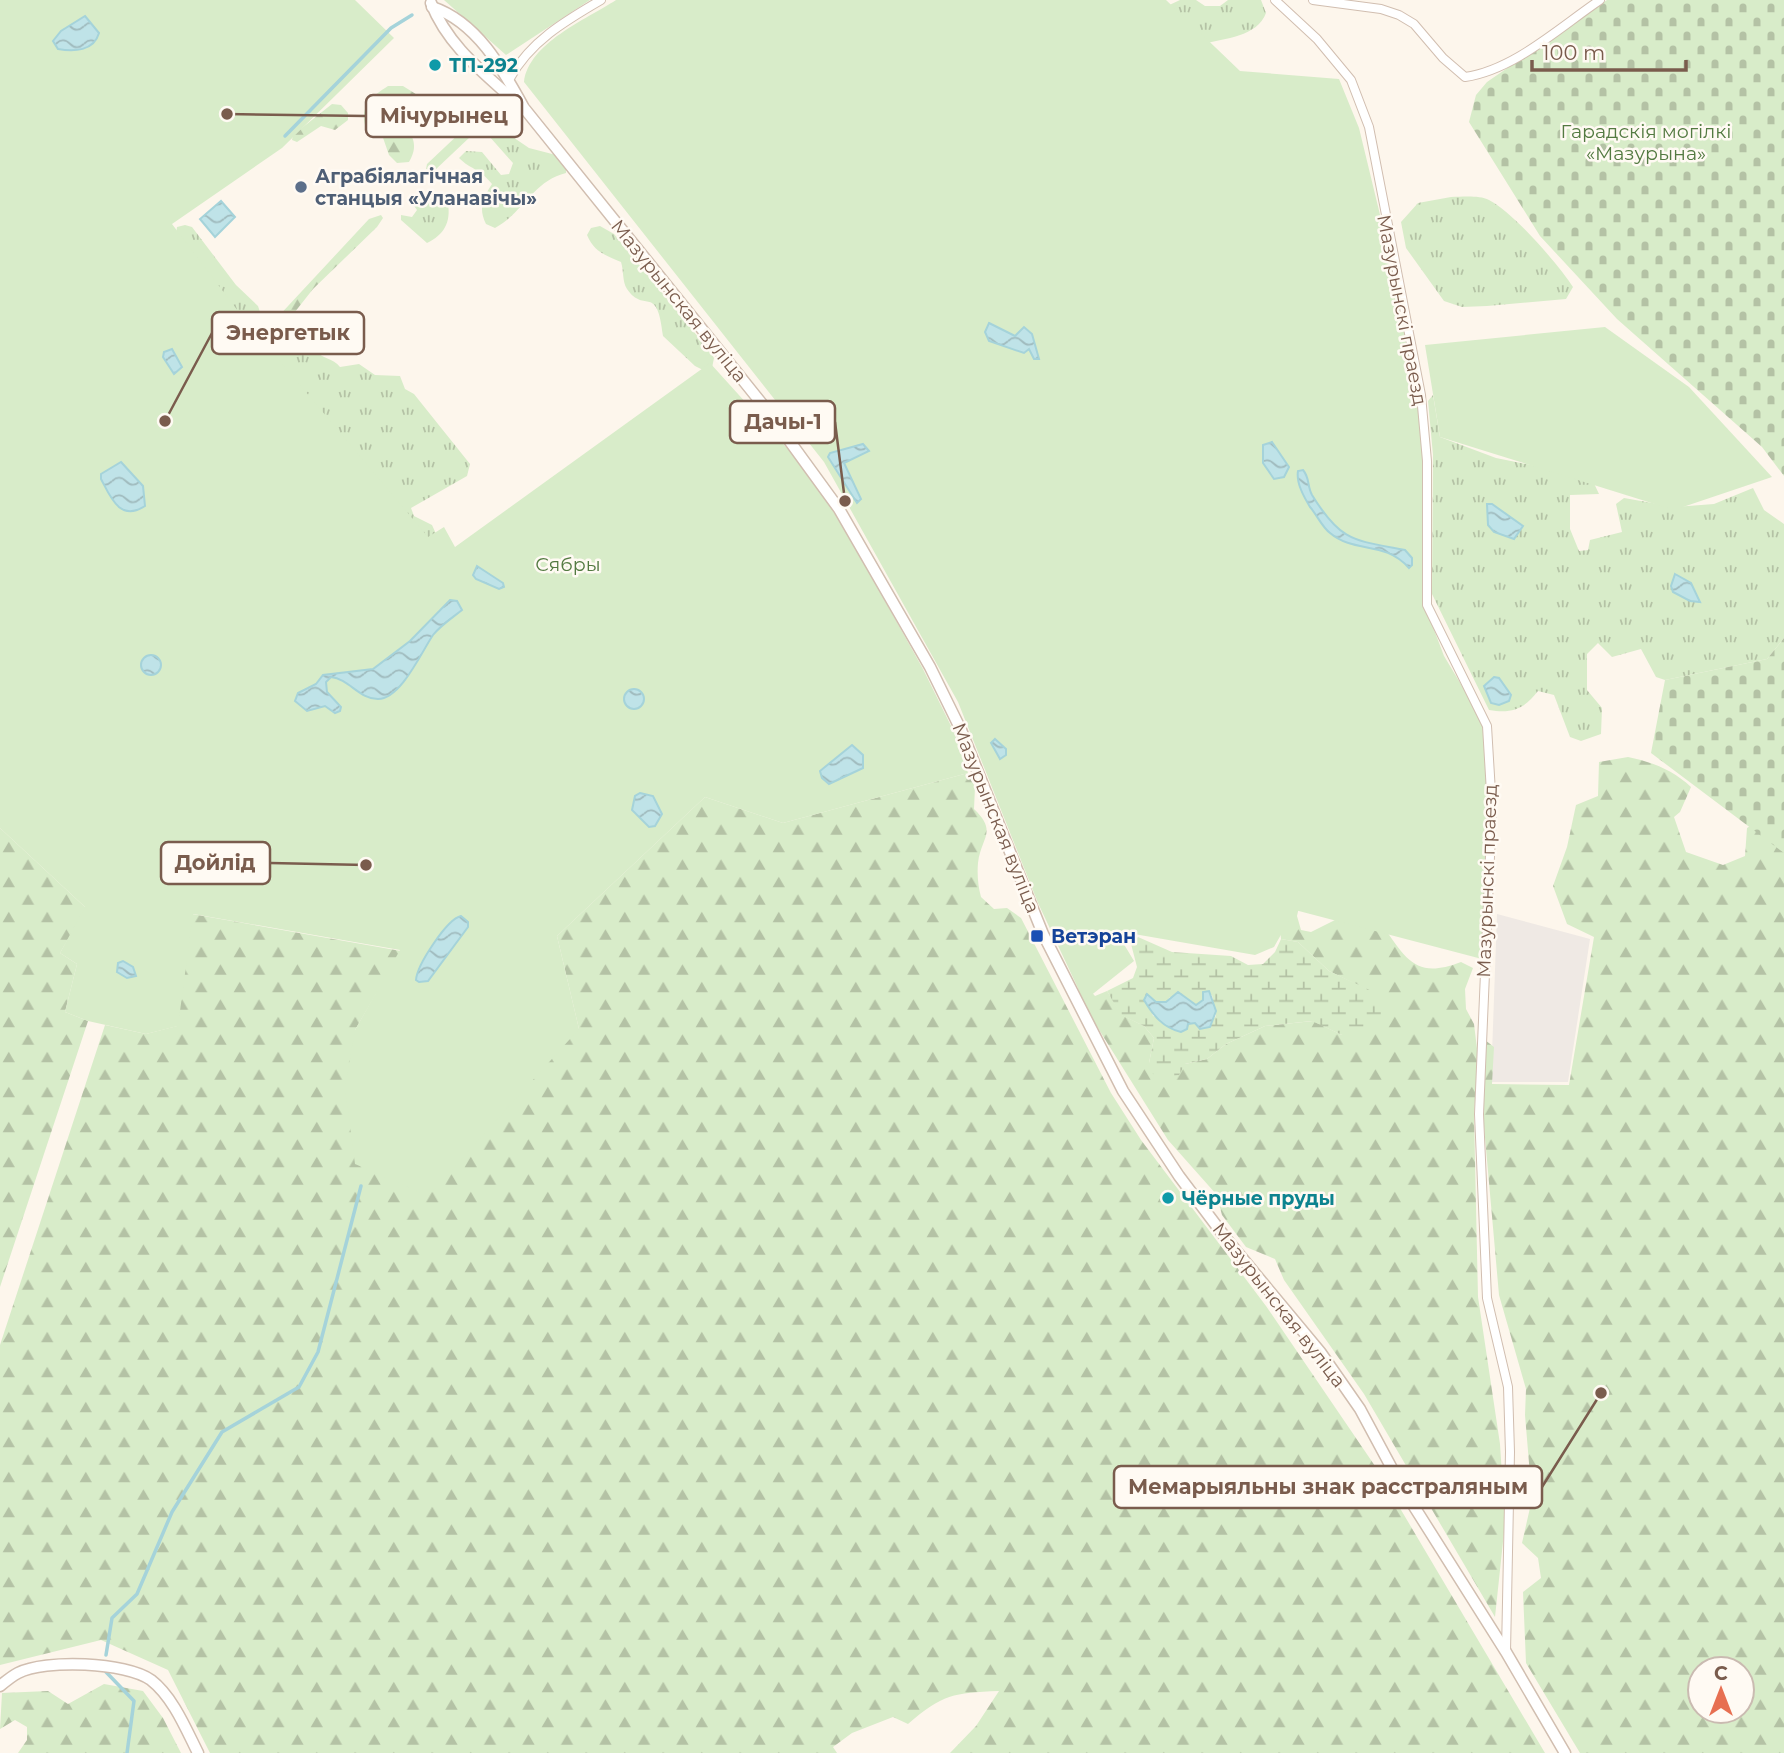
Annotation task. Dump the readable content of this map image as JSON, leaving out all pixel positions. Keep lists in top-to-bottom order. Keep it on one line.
{"streets":{"street":["Мазурынская вуліца","Мазурынскі праезд"]},"crossings":[["Мазурынская вуліца","Мазурынскі праезд"]],"parks":["Гарадскія могілкі «Мазурына»","Сябры"],"places":{"other":["ТП-292","Мічурынец","Аграбіялагічная станцыя «Уланавічы»","Энергетык","Дачы-1","Дойлід","Чёрные пруды","Мемарыяльны знак расстраляным"],"transit":["Ветэран"]},"scale_bar":"100 m","north":"top"}
